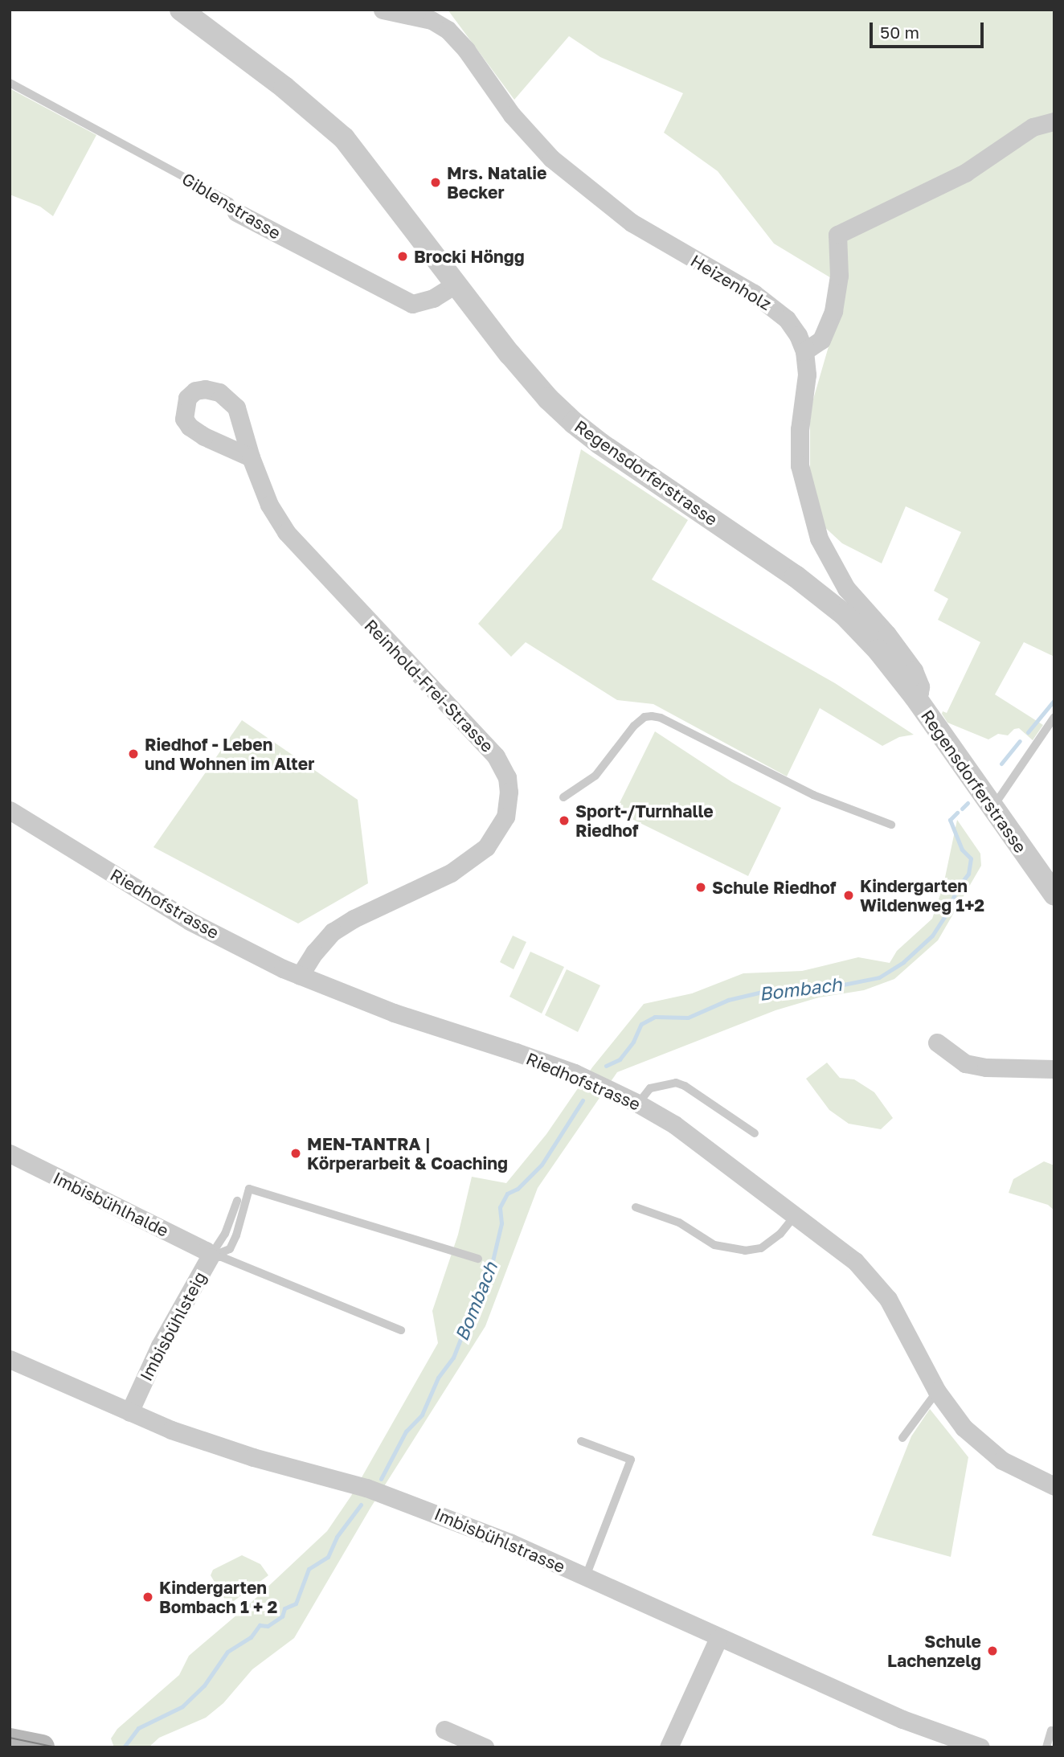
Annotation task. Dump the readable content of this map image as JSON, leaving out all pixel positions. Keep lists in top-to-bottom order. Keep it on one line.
{"streets":{"street":["Giblenstrasse","Heizenholz","Regensdorferstrasse","Reinhold-Frei-Strasse","Riedhofstrasse","Imbisbühlhalde","Imbisbühlsteig","Imbisbühlstrasse"]},"crossings":[["Giblenstrasse","Regensdorferstrasse"],["Heizenholz","Regensdorferstrasse"],["Reinhold-Frei-Strasse","Riedhofstrasse"],["Imbisbühlhalde","Imbisbühlsteig"],["Imbisbühlsteig","Imbisbühlstrasse"]],"water":["Bombach"],"places":["Mrs. Natalie Becker","Brocki Höngg","Riedhof - Leben und Wohnen im Alter","Sport-/Turnhalle Riedhof","Schule Riedhof","Kindergarten Wildenweg 1+2","MEN-TANTRA | Körperarbeit & Coaching","Kindergarten Bombach 1 + 2","Schule Lachenzelg"],"scale_bar":"50 m"}
